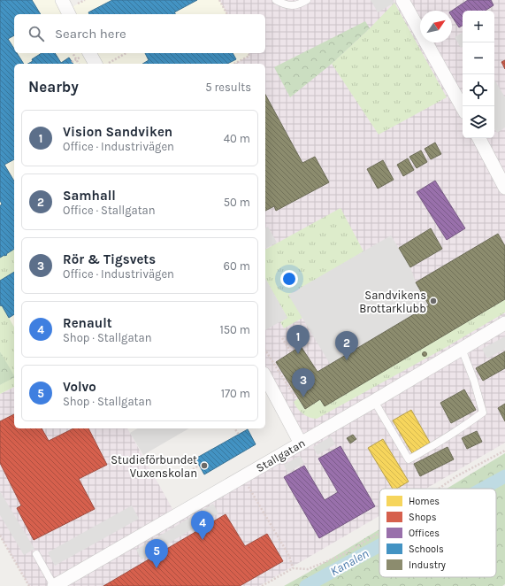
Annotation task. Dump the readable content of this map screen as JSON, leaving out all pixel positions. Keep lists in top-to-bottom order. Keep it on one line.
{"streets":{"street":["Stallgatan"]},"water":["Kanalen"],"places":["Sandvikens Brottarklubb","Studieförbundet Vuxenskolan"],"legend":["Homes","Shops","Offices","Schools","Industry"],"north":"top right","page":{"map_buttons":["+","−"],"search":"Search here","heading":["Nearby","5 results"],"list":[{"mark":"1","name":"Vision Sandviken","note":"Office · Industrivägen","value":"40 m"},{"mark":"2","name":"Samhall","note":"Office · Stallgatan","value":"50 m"},{"mark":"3","name":"Rör & Tigsvets","note":"Office · Industrivägen","value":"60 m"},{"mark":"4","name":"Renault","note":"Shop · Stallgatan","value":"150 m"},{"mark":"5","name":"Volvo","note":"Shop · Stallgatan","value":"170 m"}],"pins":["1","2","3","4","5"]}}
